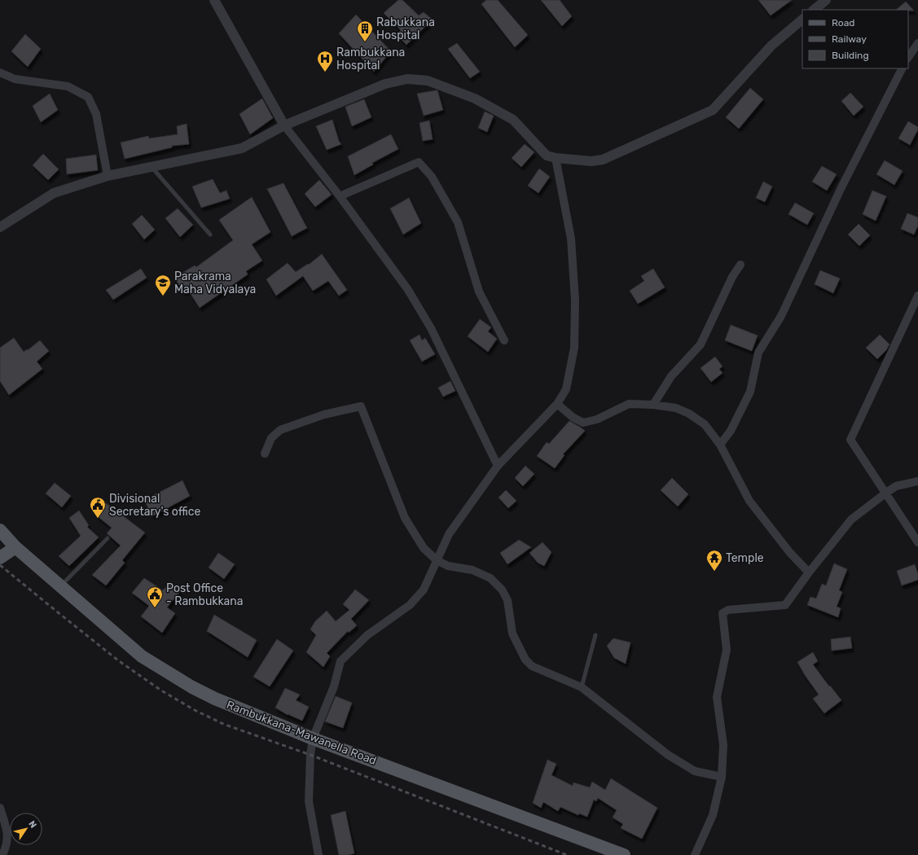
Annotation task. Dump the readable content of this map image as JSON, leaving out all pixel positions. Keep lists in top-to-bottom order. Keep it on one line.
{"streets":{"main road":["Rambukkana-Mawanella Road"]},"places":{"building":["Rabukkana Hospital"],"hospital":["Rambukkana Hospital"],"school or university":["Parakrama Maha Vidyalaya"],"public building":["Divisional Secretary's office","Post Office - Rambukkana"],"temple":["Temple"]},"legend":["Road","Railway","Building"],"north":"top right"}
